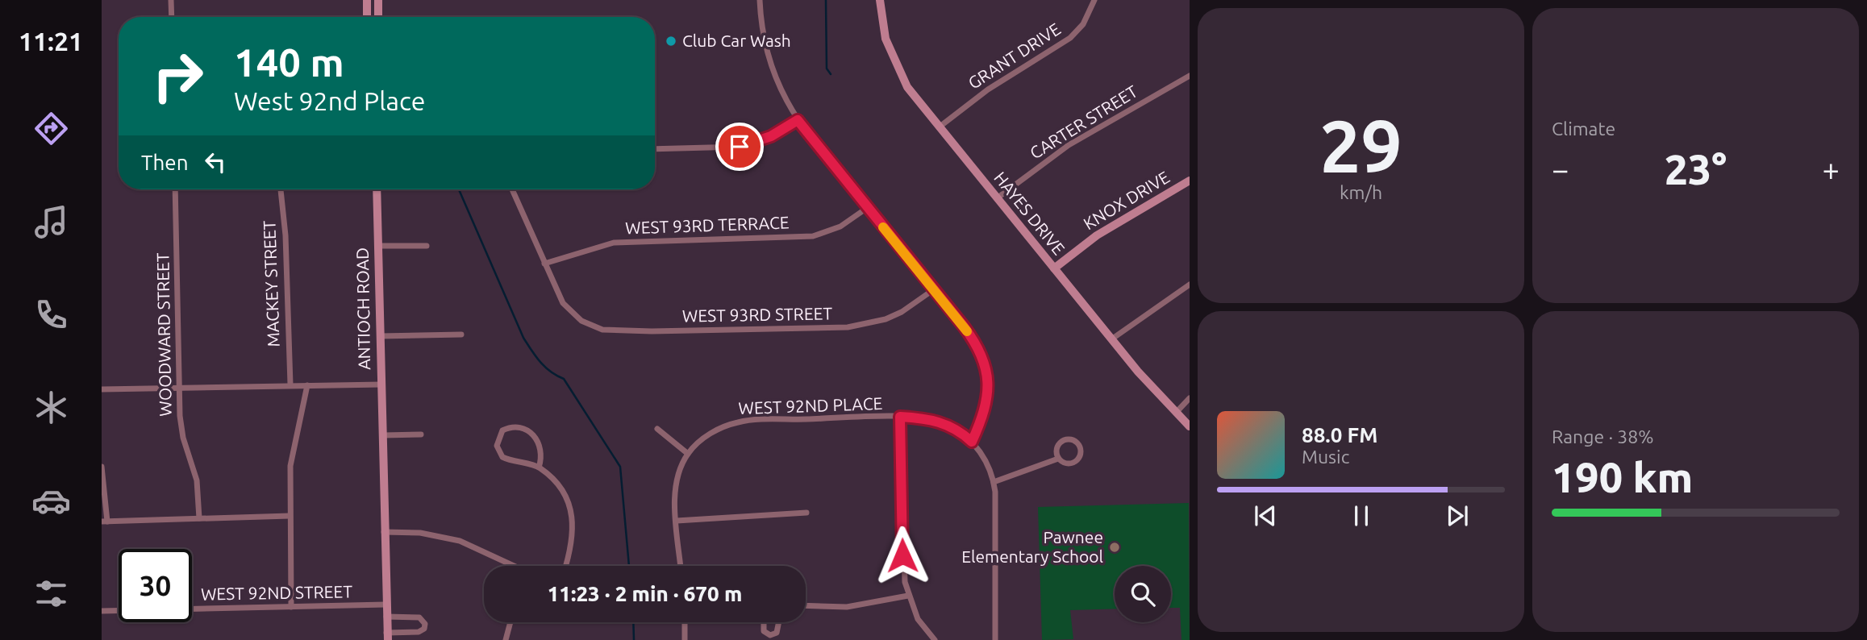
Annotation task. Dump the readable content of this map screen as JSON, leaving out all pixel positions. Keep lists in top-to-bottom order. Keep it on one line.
{"streets":{"street":["GRANT DRIVE","CARTER STREET","KNOX DRIVE","HAYES DRIVE","WEST 93RD TERRACE","MACKEY STREET","ANTIOCH ROAD","WEST 93RD STREET","WOODWARD STREET","WEST 92ND PLACE","WEST 92ND STREET"]},"crossings":[["GRANT DRIVE","HAYES DRIVE"],["CARTER STREET","HAYES DRIVE"],["KNOX DRIVE","HAYES DRIVE"],["WEST 93RD TERRACE","WEST 93RD STREET"],["ANTIOCH ROAD","WEST 92ND STREET"]],"places":["Club Car Wash","Pawnee Elementary School"],"page":{"tabs":"11:21","tile":[["29","km/h"],"Climate",["Range · 38%","190 km"]],"turn":["140 m","West 92nd Place"],"then":"Then","heat":["−","23°","+"],"song":["88.0 FM","Music"],"limit":"30","trip":"11:23 · 2 min · 670 m"}}
